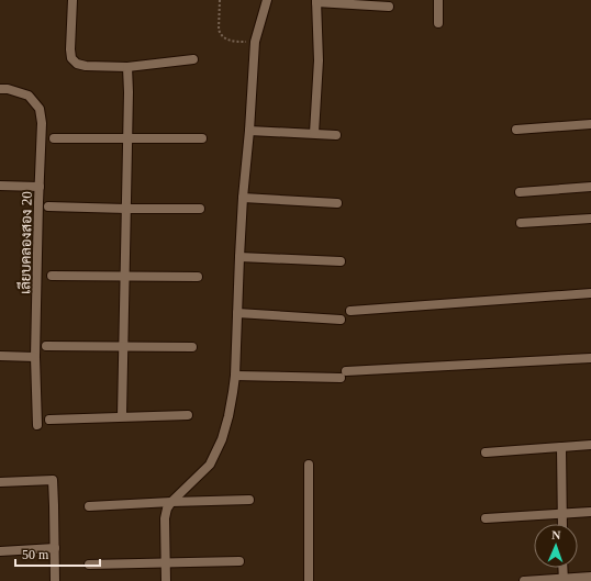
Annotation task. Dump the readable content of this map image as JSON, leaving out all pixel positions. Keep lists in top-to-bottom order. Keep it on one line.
{"streets":{"street":["เลียบคลองสอง 20"]},"scale_bar":"50 m","north":"top"}
